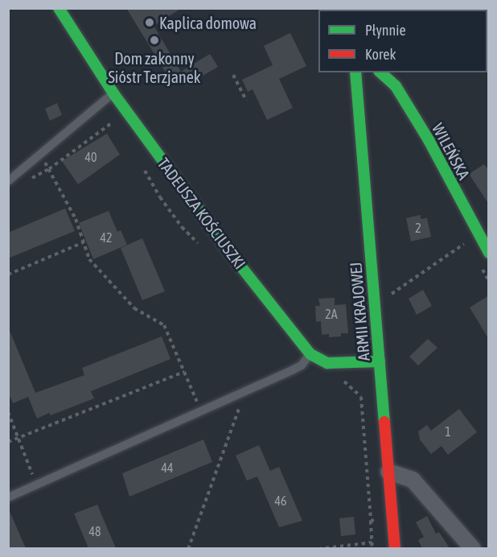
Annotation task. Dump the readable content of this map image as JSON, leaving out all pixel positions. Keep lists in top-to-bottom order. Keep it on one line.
{"streets":{"street":["WILEŃSKA","TADEUSZA KOŚCIUSZKI","ARMII KRAJOWEJ"]},"places":["Kaplica domowa","Dom zakonny Sióstr Terzjanek"],"house_numbers":["40","2","42","2A","1","44","46","48"],"legend":["Płynnie","Korek"]}
